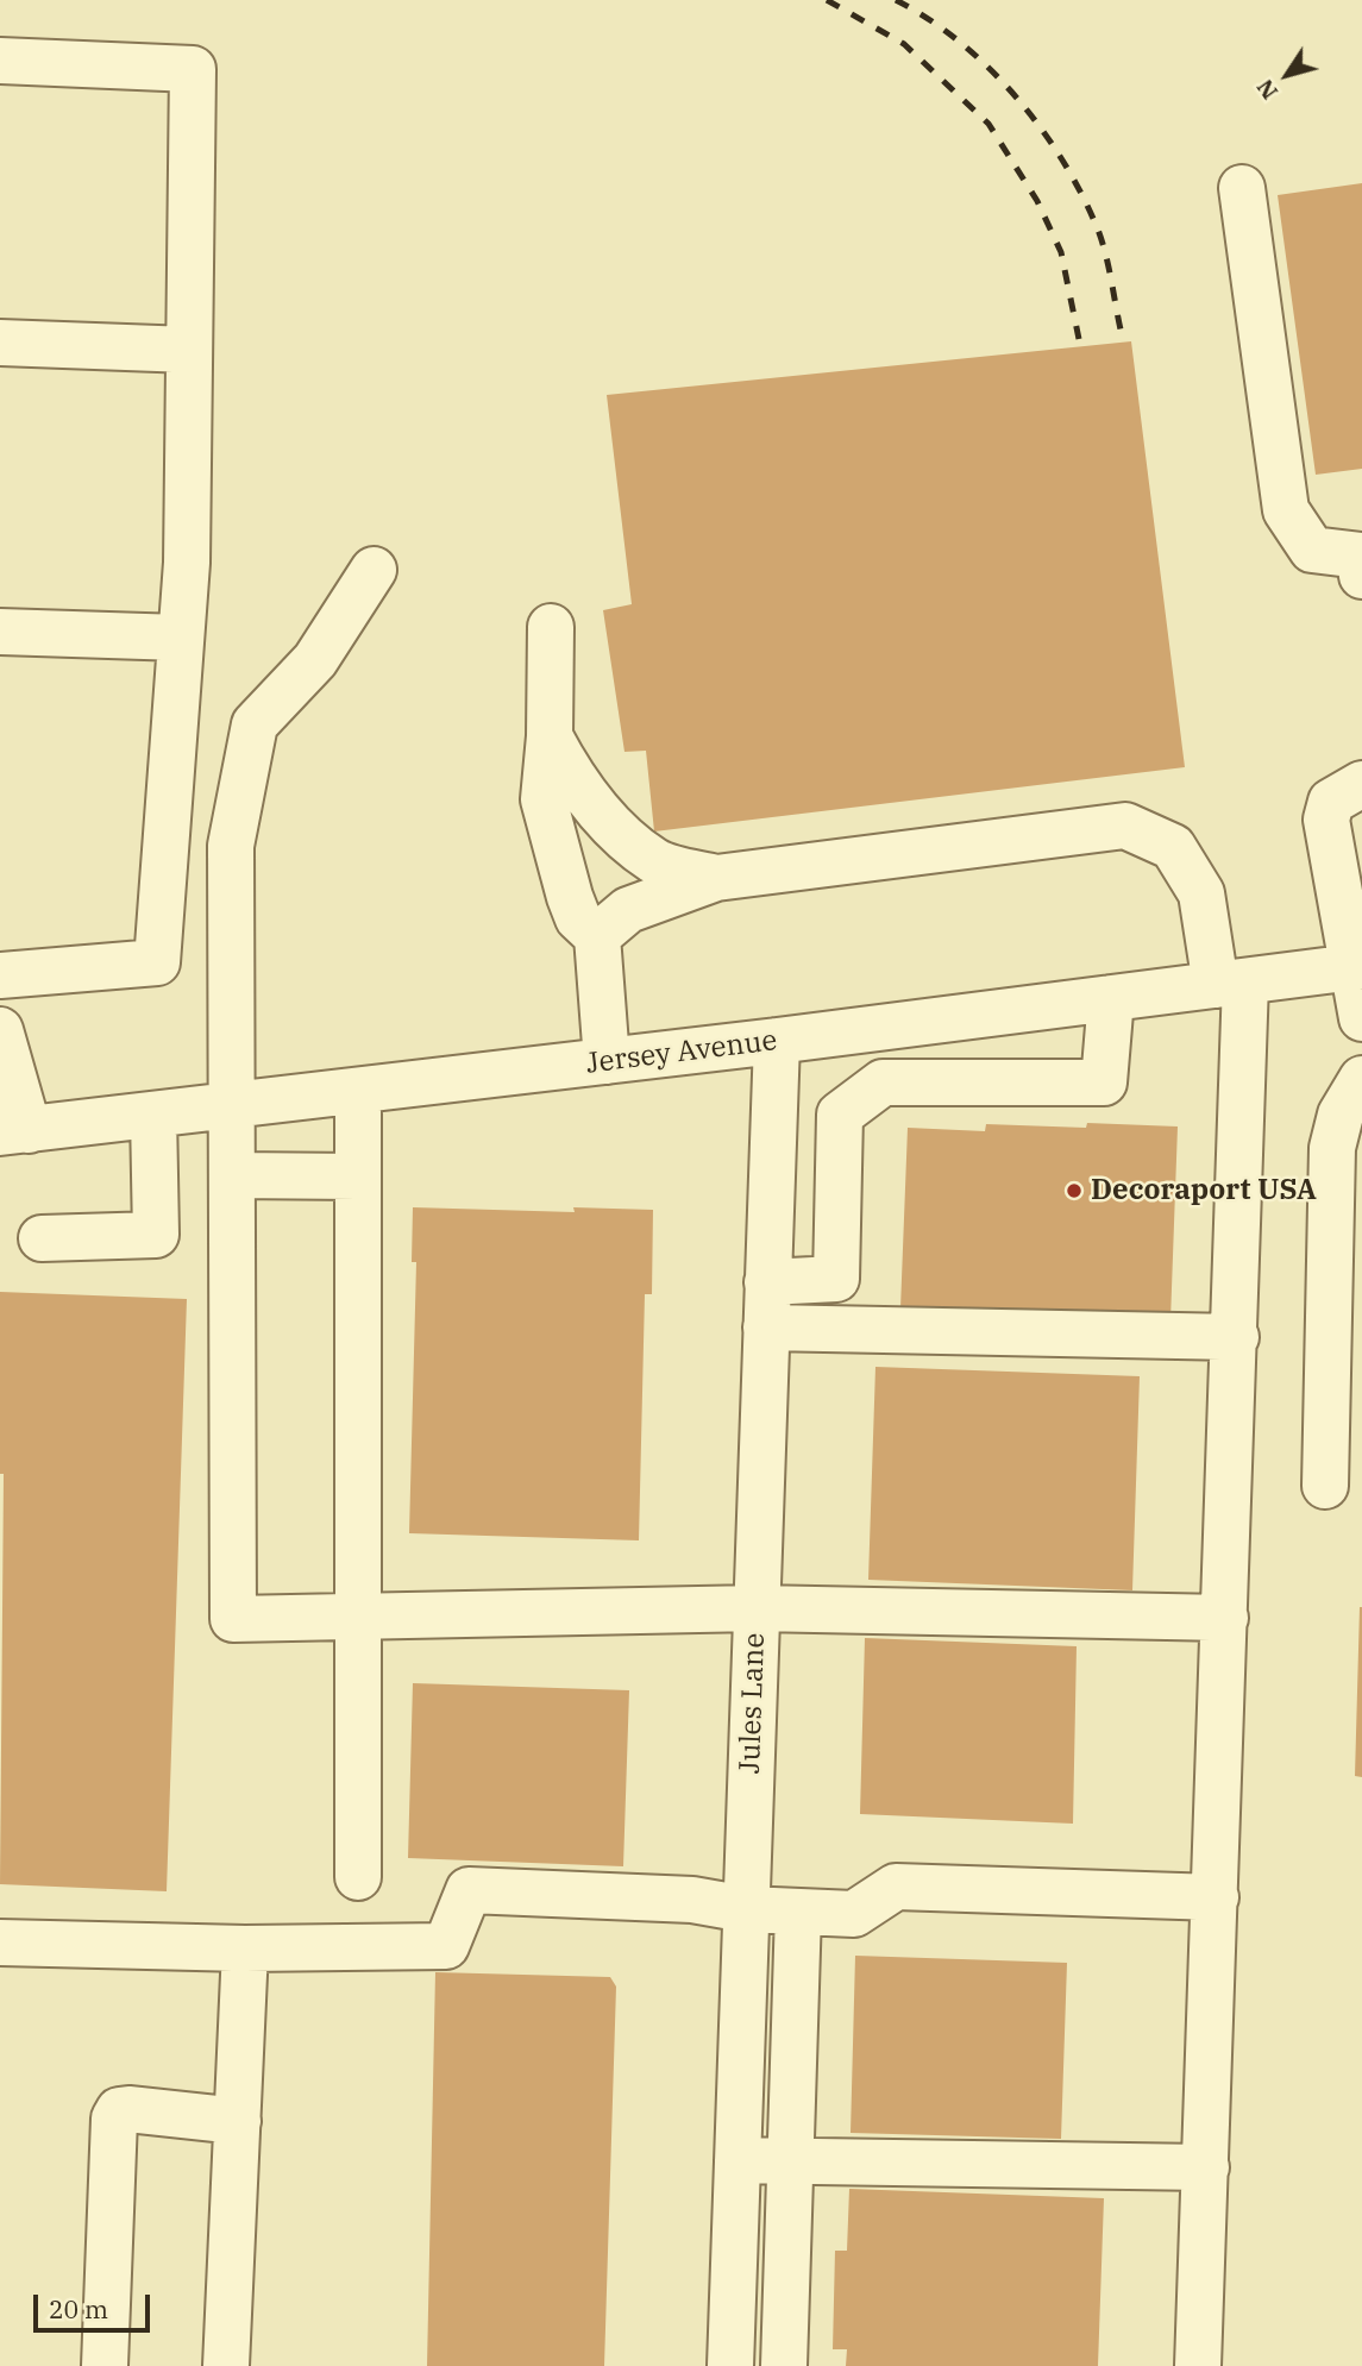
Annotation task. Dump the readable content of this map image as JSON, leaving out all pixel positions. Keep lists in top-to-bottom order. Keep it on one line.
{"streets":{"street":["Jersey Avenue","Jules Lane"]},"crossings":[["Jersey Avenue","Jules Lane"]],"places":["Decoraport USA"],"scale_bar":"20 m","north":"bottom left"}
